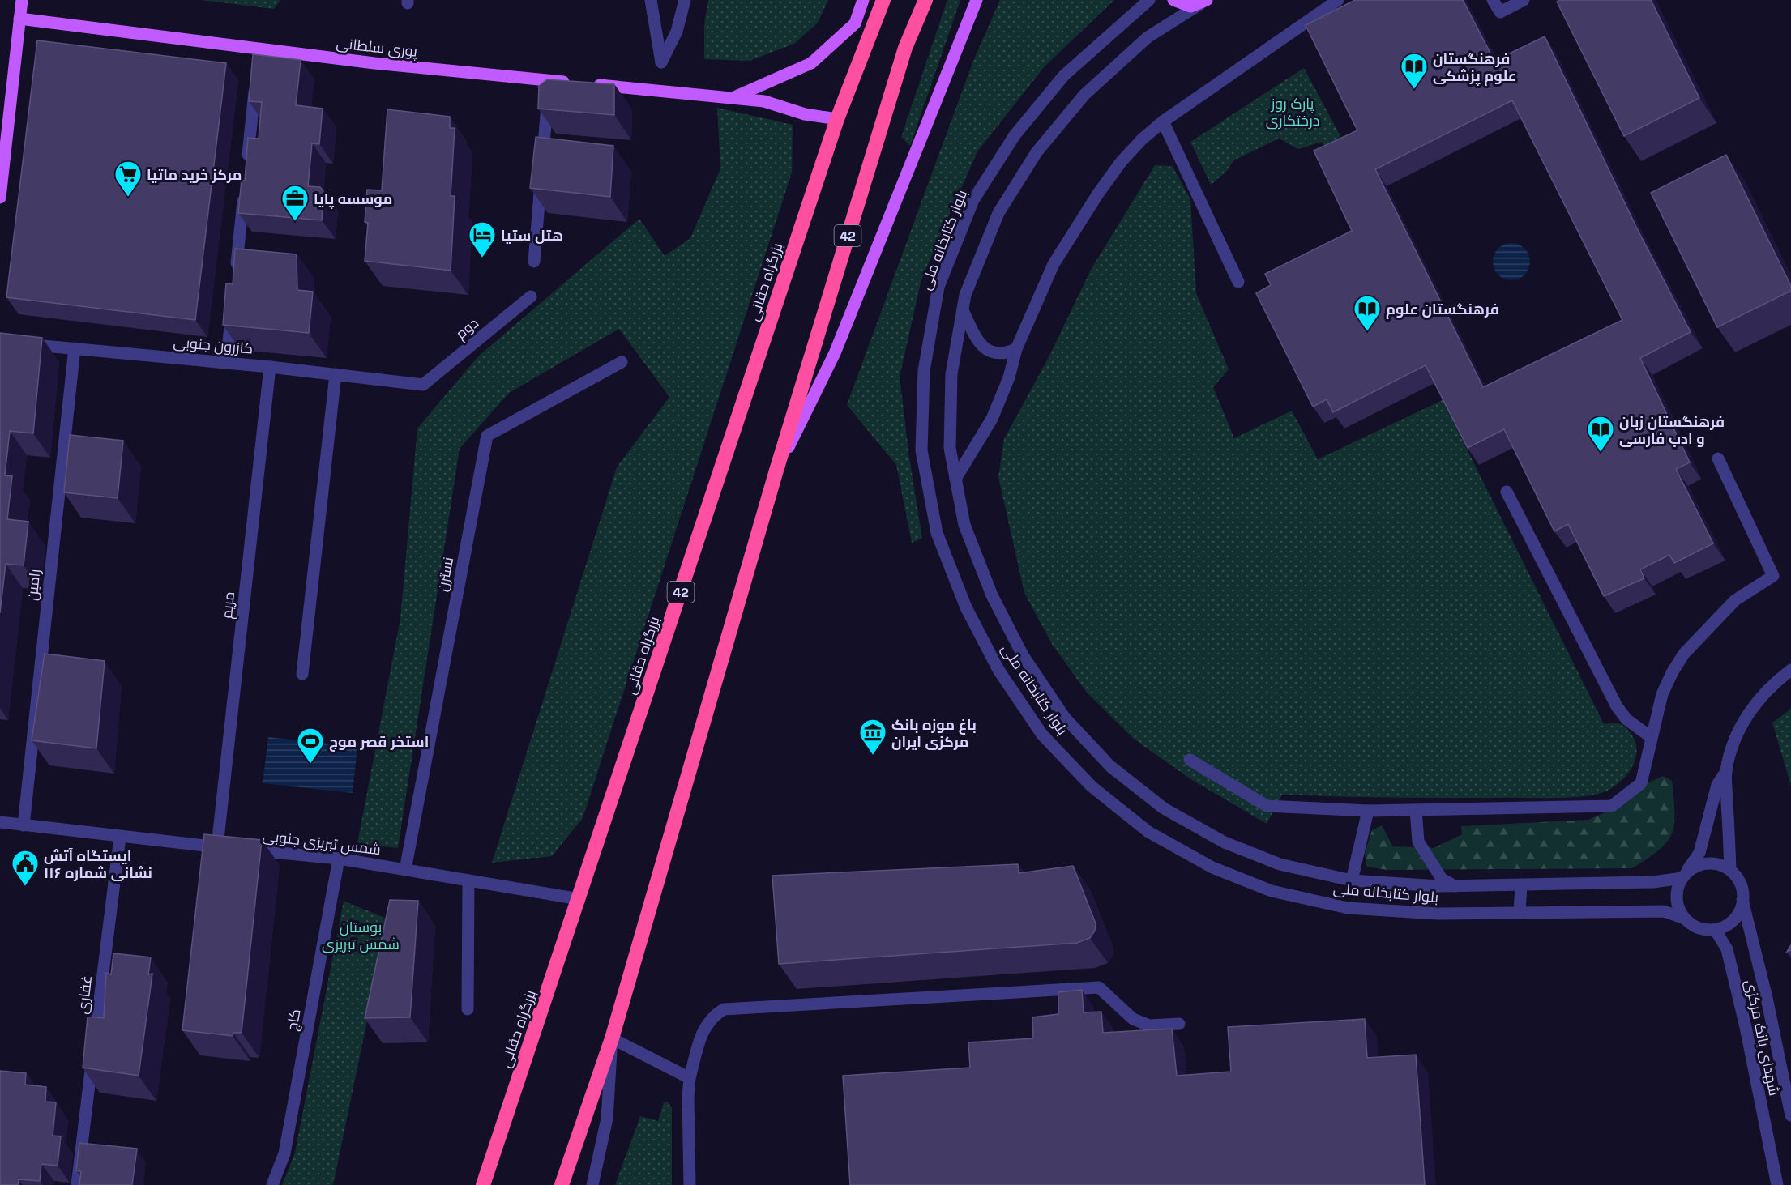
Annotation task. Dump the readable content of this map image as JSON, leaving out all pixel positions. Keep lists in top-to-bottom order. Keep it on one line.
{"streets":{"highway":["42","بزرگراه حقانی"],"main road":["پوری سلطانی"],"street":["بلوار کتابخانه ملی","دوم","کازرون جنوبی","نسترن","رامین","مریم","شمس تبریزی جنوبی","غفارى","کاج","شهدای بانک مرکزی"]},"crossings":[["پوری سلطانی","بزرگراه حقانی"],["بلوار کتابخانه ملی","شهدای بانک مرکزی"],["بزرگراه حقانی","شمس تبریزی جنوبی"],["دوم","کازرون جنوبی"],["کازرون جنوبی","رامین"],["کازرون جنوبی","مریم"],["نسترن","شمس تبریزی جنوبی"],["رامین","شمس تبریزی جنوبی"],["مریم","شمس تبریزی جنوبی"],["شمس تبریزی جنوبی","غفارى"],["شمس تبریزی جنوبی","کاج"]],"parks":["پارک روز درختکاری","بوستان شمس تبریزی"],"places":{"library":["فرهنگستان علوم پزشکی","فرهنگستان علوم","فرهنگستان زبان و ادب فارسی"],"supermarket":["مرکز خرید ماتیا"],"office":["موسسه پایا"],"hotel":["هتل ستیا"],"museum":["باغ موزه بانک مرکزی ایران"],"sports":["استخر قصر موج"],"public building":["ایستگاه آتش نشانی شماره ۱۱۶"]}}
